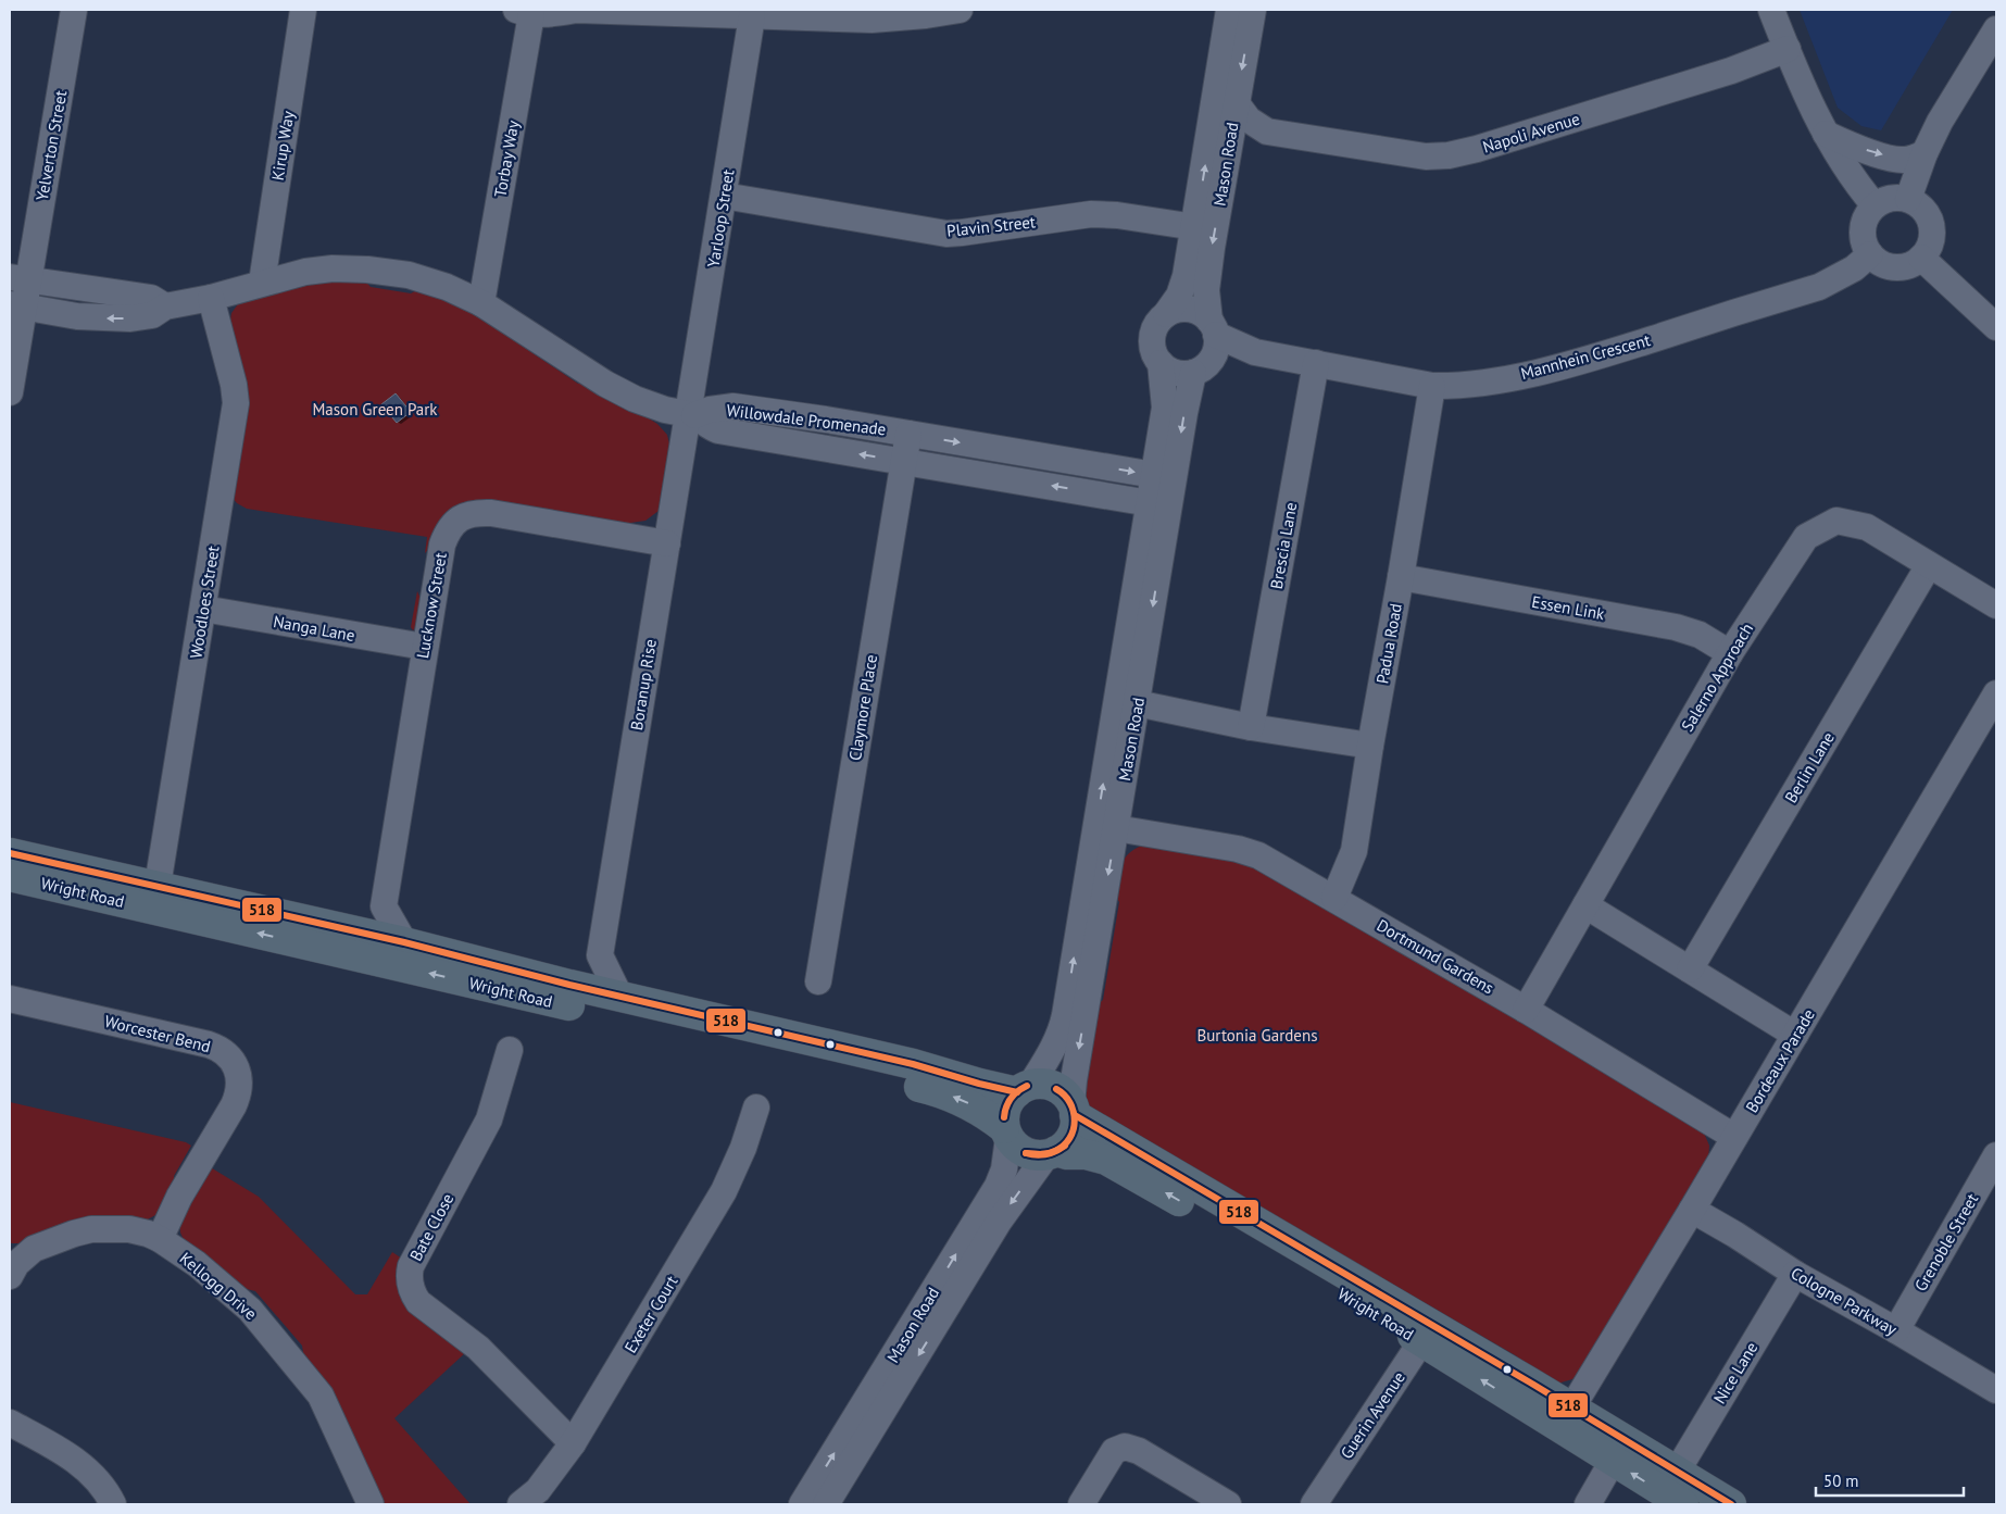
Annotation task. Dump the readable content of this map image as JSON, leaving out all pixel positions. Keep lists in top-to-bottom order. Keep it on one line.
{"streets":{"main road":["Wright Road"],"street":["Napoli Avenue","Yelverton Street","Kirup Way","Torbay Way","Mason Road","Yarloop Street","Plavin Street","Mannhein Crescent","Willowdale Promenade","Brescia Lane","Woodloes Street","Lucknow Street","Essen Link","Nanga Lane","Padua Road","Salerno Approach","Boranup Rise","Claymore Place","Berlin Lane","Dortmund Gardens","Worcester Bend","Bordeaux Parade","Bate Close","Grenoble Street","Kellogg Drive","Cologne Parkway","Exeter Court","Nice Lane","Guerin Avenue"]},"crossings":[["Napoli Avenue","Mason Road"],["Yelverton Street","Willowdale Promenade"],["Kirup Way","Willowdale Promenade"],["Torbay Way","Willowdale Promenade"],["Mason Road","Plavin Street"],["Mason Road","Mannhein Crescent"],["Mason Road","Willowdale Promenade"],["Mason Road","Wright Road"],["Mason Road","Dortmund Gardens"],["Yarloop Street","Plavin Street"],["Yarloop Street","Willowdale Promenade"],["Yarloop Street","Boranup Rise"],["Mannhein Crescent","Brescia Lane"],["Mannhein Crescent","Padua Road"],["Willowdale Promenade","Woodloes Street"],["Willowdale Promenade","Boranup Rise"],["Willowdale Promenade","Claymore Place"],["Woodloes Street","Nanga Lane"],["Woodloes Street","Wright Road"],["Lucknow Street","Nanga Lane"],["Lucknow Street","Boranup Rise"],["Essen Link","Padua Road"],["Essen Link","Salerno Approach"],["Padua Road","Dortmund Gardens"],["Salerno Approach","Berlin Lane"],["Salerno Approach","Dortmund Gardens"],["Wright Road","Bordeaux Parade"],["Wright Road","Nice Lane"],["Wright Road","Guerin Avenue"],["Dortmund Gardens","Bordeaux Parade"],["Worcester Bend","Kellogg Drive"],["Bordeaux Parade","Cologne Parkway"],["Bate Close","Exeter Court"],["Grenoble Street","Cologne Parkway"],["Cologne Parkway","Nice Lane"]],"parks":["Mason Green Park","Burtonia Gardens"],"lines":["transit line 518"],"scale_bar":"50 m"}
